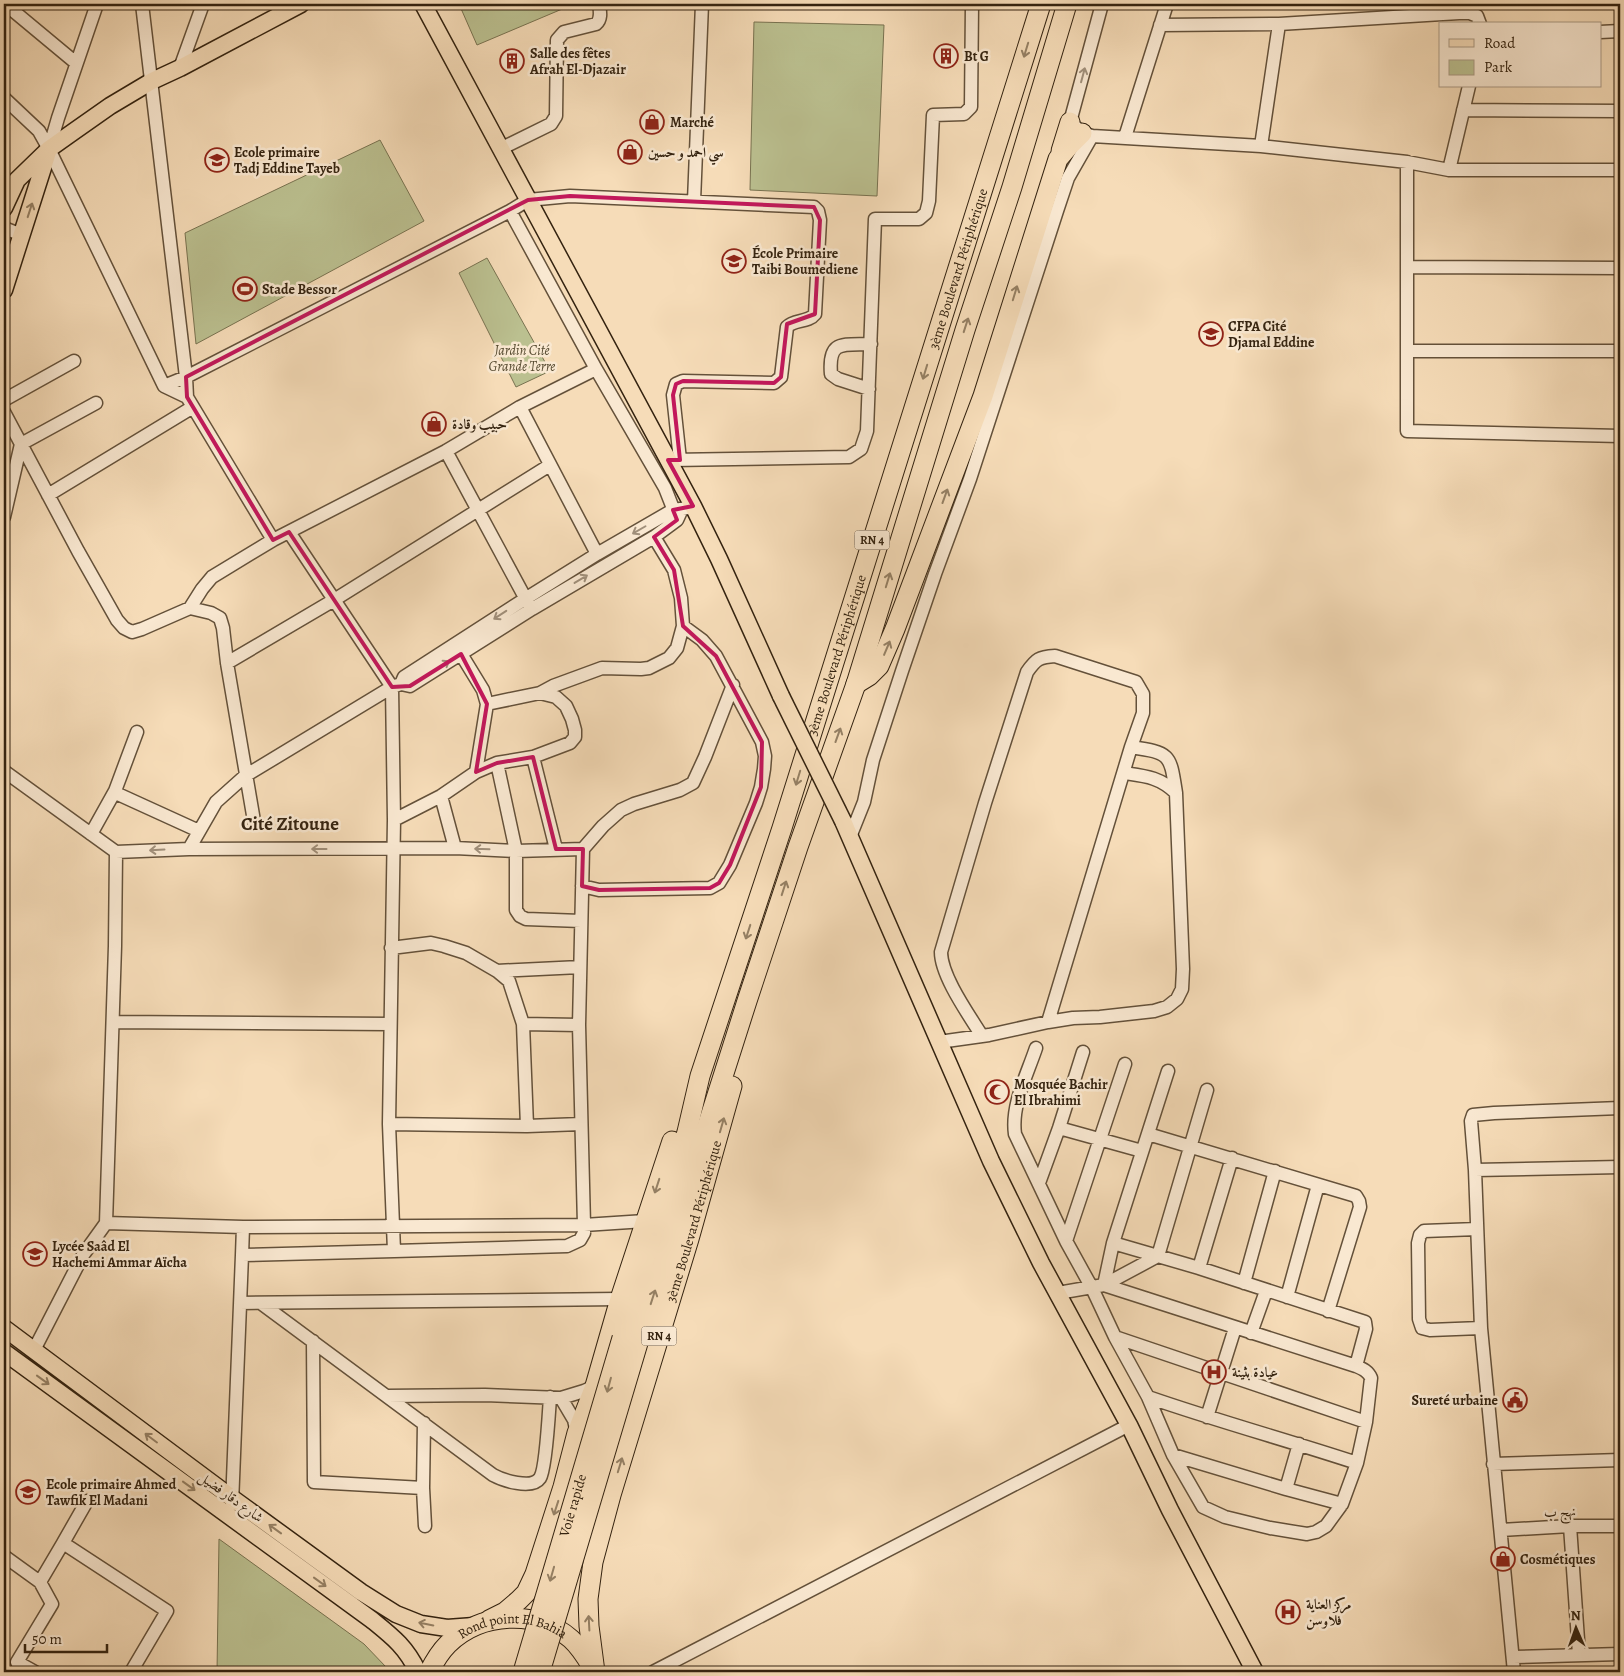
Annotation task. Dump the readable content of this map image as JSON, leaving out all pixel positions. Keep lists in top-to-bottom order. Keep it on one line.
{"streets":{"highway":["3ème Boulevard Périphérique","RN 4","Voie rapide","Rond point El Bahia"],"main road":["شارع دقار فضيل"],"street":["نهج ب"]},"crossings":[["3ème Boulevard Périphérique","شارع دقار فضيل"],["3ème Boulevard Périphérique","Voie rapide"],["3ème Boulevard Périphérique","Rond point El Bahia"],["شارع دقار فضيل","Rond point El Bahia"]],"districts":["Cité Zitoune"],"parks":["Jardin Cité Grande Terre"],"places":{"building":["Bt G","Salle des fêtes Afrah El-Djazair"],"shop":["Marché","سي احمد و حسين","حبيب وقادة","Cosmétiques"],"school or university":["Ecole primaire Tadj Eddine Tayeb","École Primaire Taibi Boumediene","CFPA Cité Djamal Eddine","Lycée Saâd El Hachemi Ammar Aïcha","Ecole primaire Ahmed Tawfik El Madani"],"sports":["Stade Bessor"],"mosque":["Mosquée Bachir El Ibrahimi"],"hospital":["عيادة بثينة","مركز العناية فلاوسن"],"public building":["Sureté urbaine"]},"legend":["Road","Park"],"scale_bar":"50 m","north":"top"}
